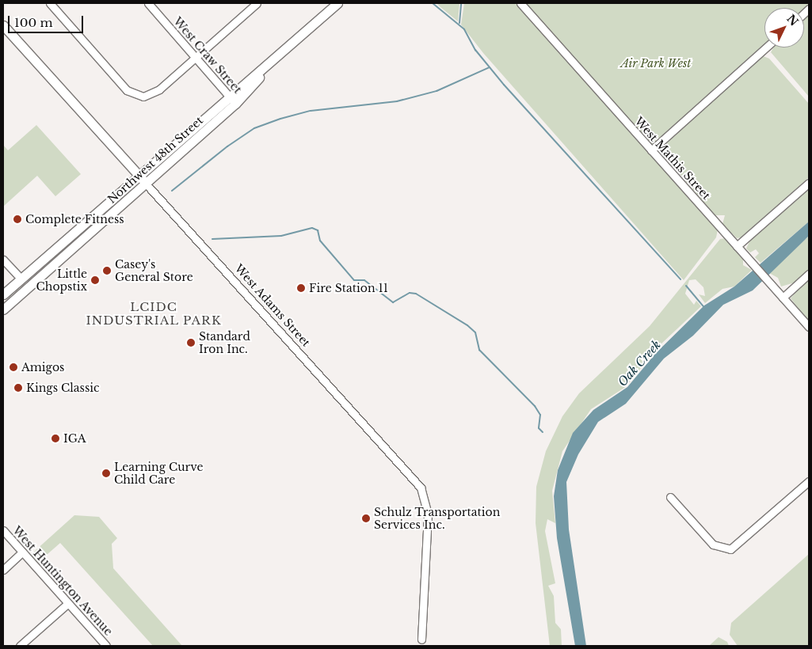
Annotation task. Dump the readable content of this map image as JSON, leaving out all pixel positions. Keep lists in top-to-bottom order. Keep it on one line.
{"streets":{"main road":["Northwest 48th Street","West Adams Street"],"street":["West Craw Street","West Mathis Street","West Huntington Avenue"]},"crossings":[["West Craw Street","Northwest 48th Street"],["Northwest 48th Street","West Adams Street"]],"districts":["LCIDC INDUSTRIAL PARK"],"water":["Oak Creek"],"parks":["Air Park West"],"places":["Complete Fitness","Casey's General Store","Little Chopstix","Fire Station 11","Standard Iron Inc.","Amigos","Kings Classic","IGA","Learning Curve Child Care","Schulz Transportation Services Inc."],"scale_bar":"100 m","north":"top right"}
